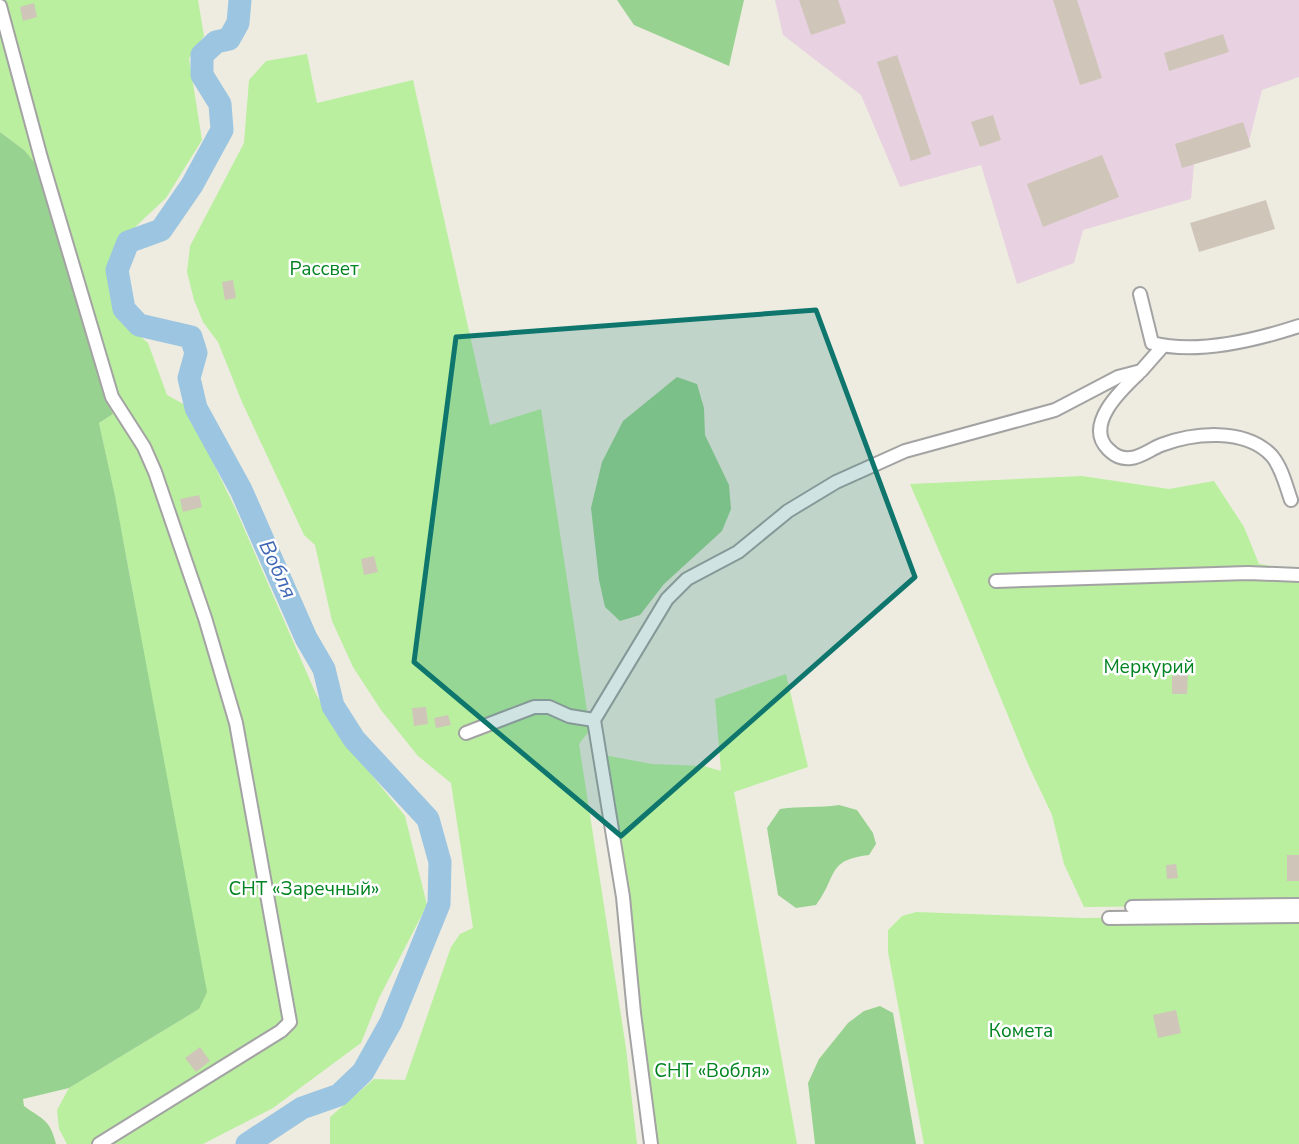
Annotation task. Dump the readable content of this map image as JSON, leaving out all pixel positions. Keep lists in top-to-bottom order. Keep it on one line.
{"water":["Вобля"],"parks":["Рассвет","Меркурий","СНТ «Заречный»","Комета","СНТ «Вобля»"]}
